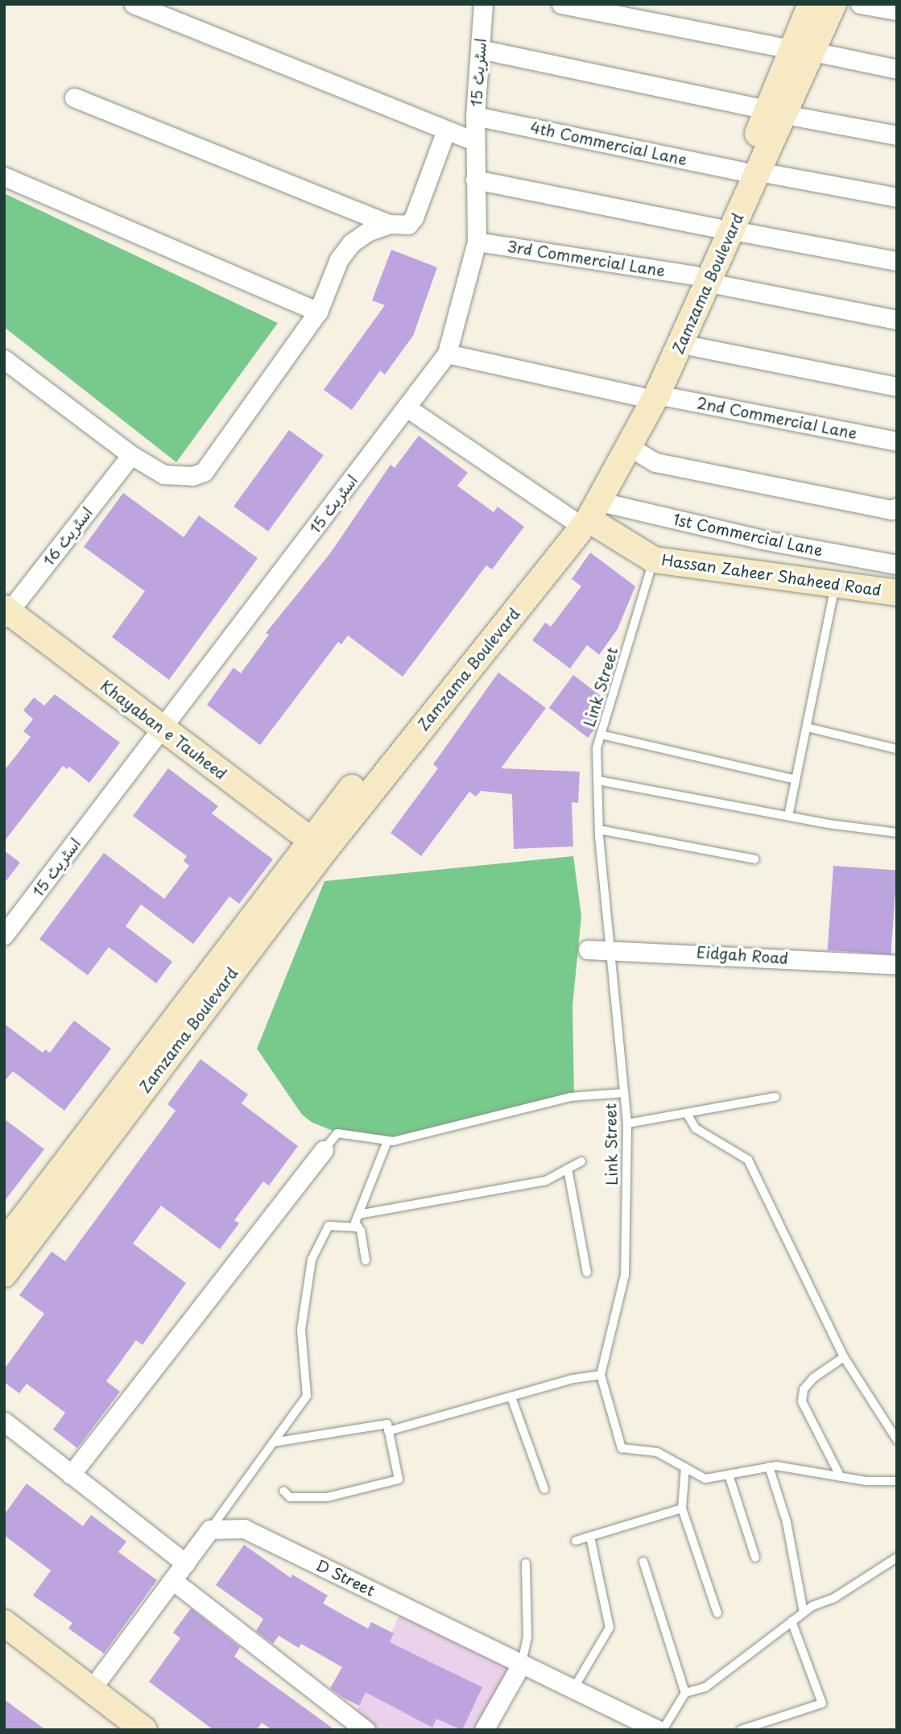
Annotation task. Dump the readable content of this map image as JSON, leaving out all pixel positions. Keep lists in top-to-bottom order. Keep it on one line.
{"streets":{"main road":["Zamzama Boulevard","Hassan Zaheer Shaheed Road","Khayaban e Tauheed"],"street":["اسٹریٹ 15","4th Commercial Lane","3rd Commercial Lane","2nd Commercial Lane","1st Commercial Lane","اسٹریٹ 16","Eidgah Road","D Street"],"lane":["Link Street"]},"crossings":[["اسٹریٹ 15","4th Commercial Lane"],["اسٹریٹ 15","3rd Commercial Lane"],["اسٹریٹ 15","2nd Commercial Lane"],["اسٹریٹ 15","Khayaban e Tauheed"],["4th Commercial Lane","Zamzama Boulevard"],["3rd Commercial Lane","Zamzama Boulevard"],["Zamzama Boulevard","2nd Commercial Lane"],["Zamzama Boulevard","1st Commercial Lane"],["Zamzama Boulevard","Hassan Zaheer Shaheed Road"],["Zamzama Boulevard","Khayaban e Tauheed"],["1st Commercial Lane","Hassan Zaheer Shaheed Road"],["اسٹریٹ 16","Khayaban e Tauheed"],["Hassan Zaheer Shaheed Road","Link Street"],["Link Street","Eidgah Road"]]}
